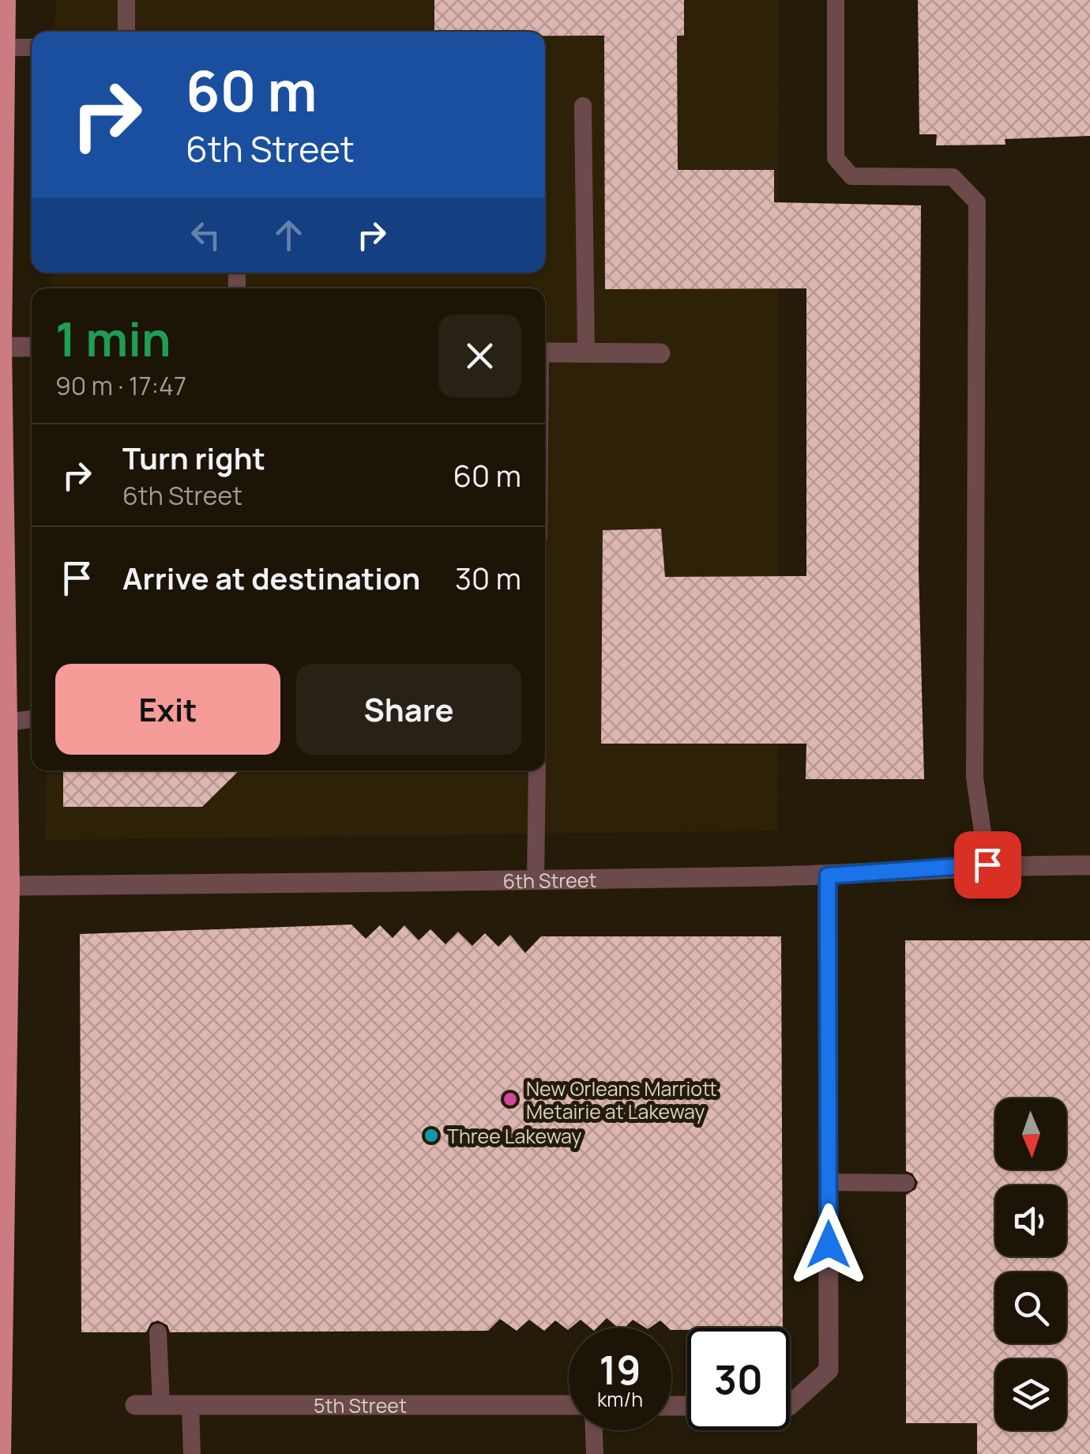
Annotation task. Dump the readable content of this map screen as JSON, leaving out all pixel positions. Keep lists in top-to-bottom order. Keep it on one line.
{"streets":{"street":["6th Street","5th Street"]},"places":["New Orleans Marriott Metairie at Lakeway","Three Lakeway"],"north":"bottom","page":{"turn":["60 m","6th Street"],"heading":["1 min","90 m · 17:47"],"list":[{"name":"Turn right","note":"6th Street","value":"60 m"},{"name":"Arrive at destination","value":"30 m"}],"buttons":["Exit","Share"],"speed":"19 km/h","limit":"30"}}
